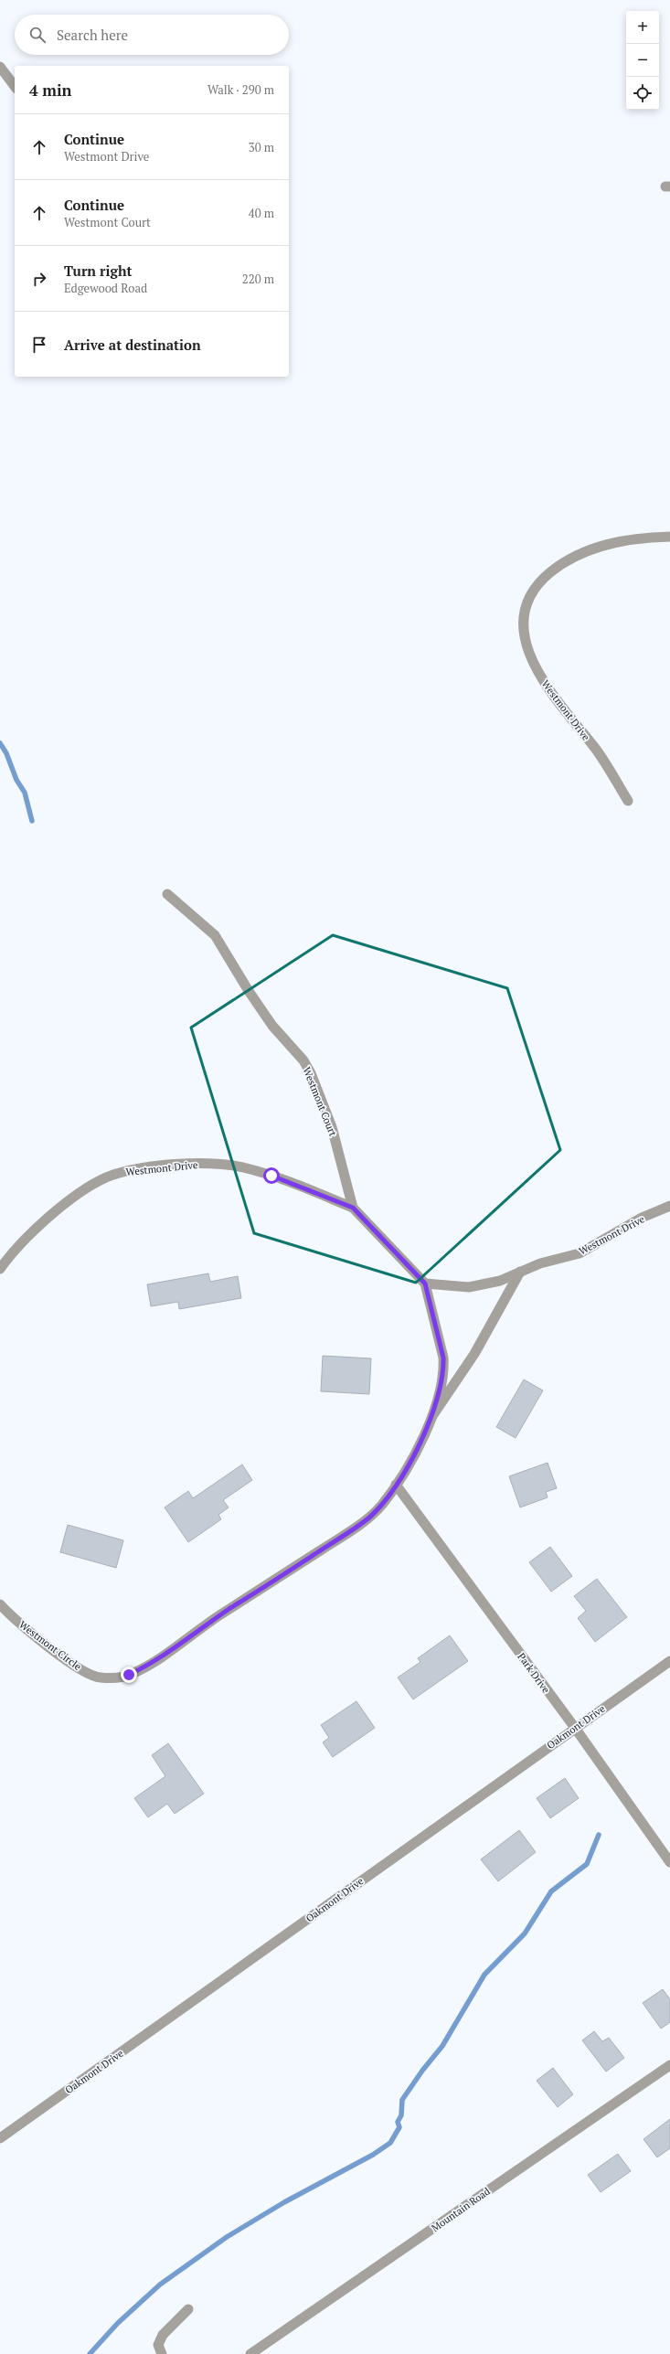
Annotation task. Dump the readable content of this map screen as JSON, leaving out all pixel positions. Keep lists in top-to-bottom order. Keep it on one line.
{"streets":{"street":["Westmont Drive","Westmont Court","Westmont Circle","Park Drive","Oakmont Drive","Mountain Road"]},"crossings":[["Westmont Drive","Westmont Court"],["Westmont Circle","Park Drive"],["Park Drive","Oakmont Drive"]],"page":{"map_buttons":["+","−"],"search":"Search here","heading":["4 min","Walk · 290 m"],"list":[["Continue","Westmont Drive","30 m"],["Continue","Westmont Court","40 m"],["Turn right","Edgewood Road","220 m"],"Arrive at destination"]}}
